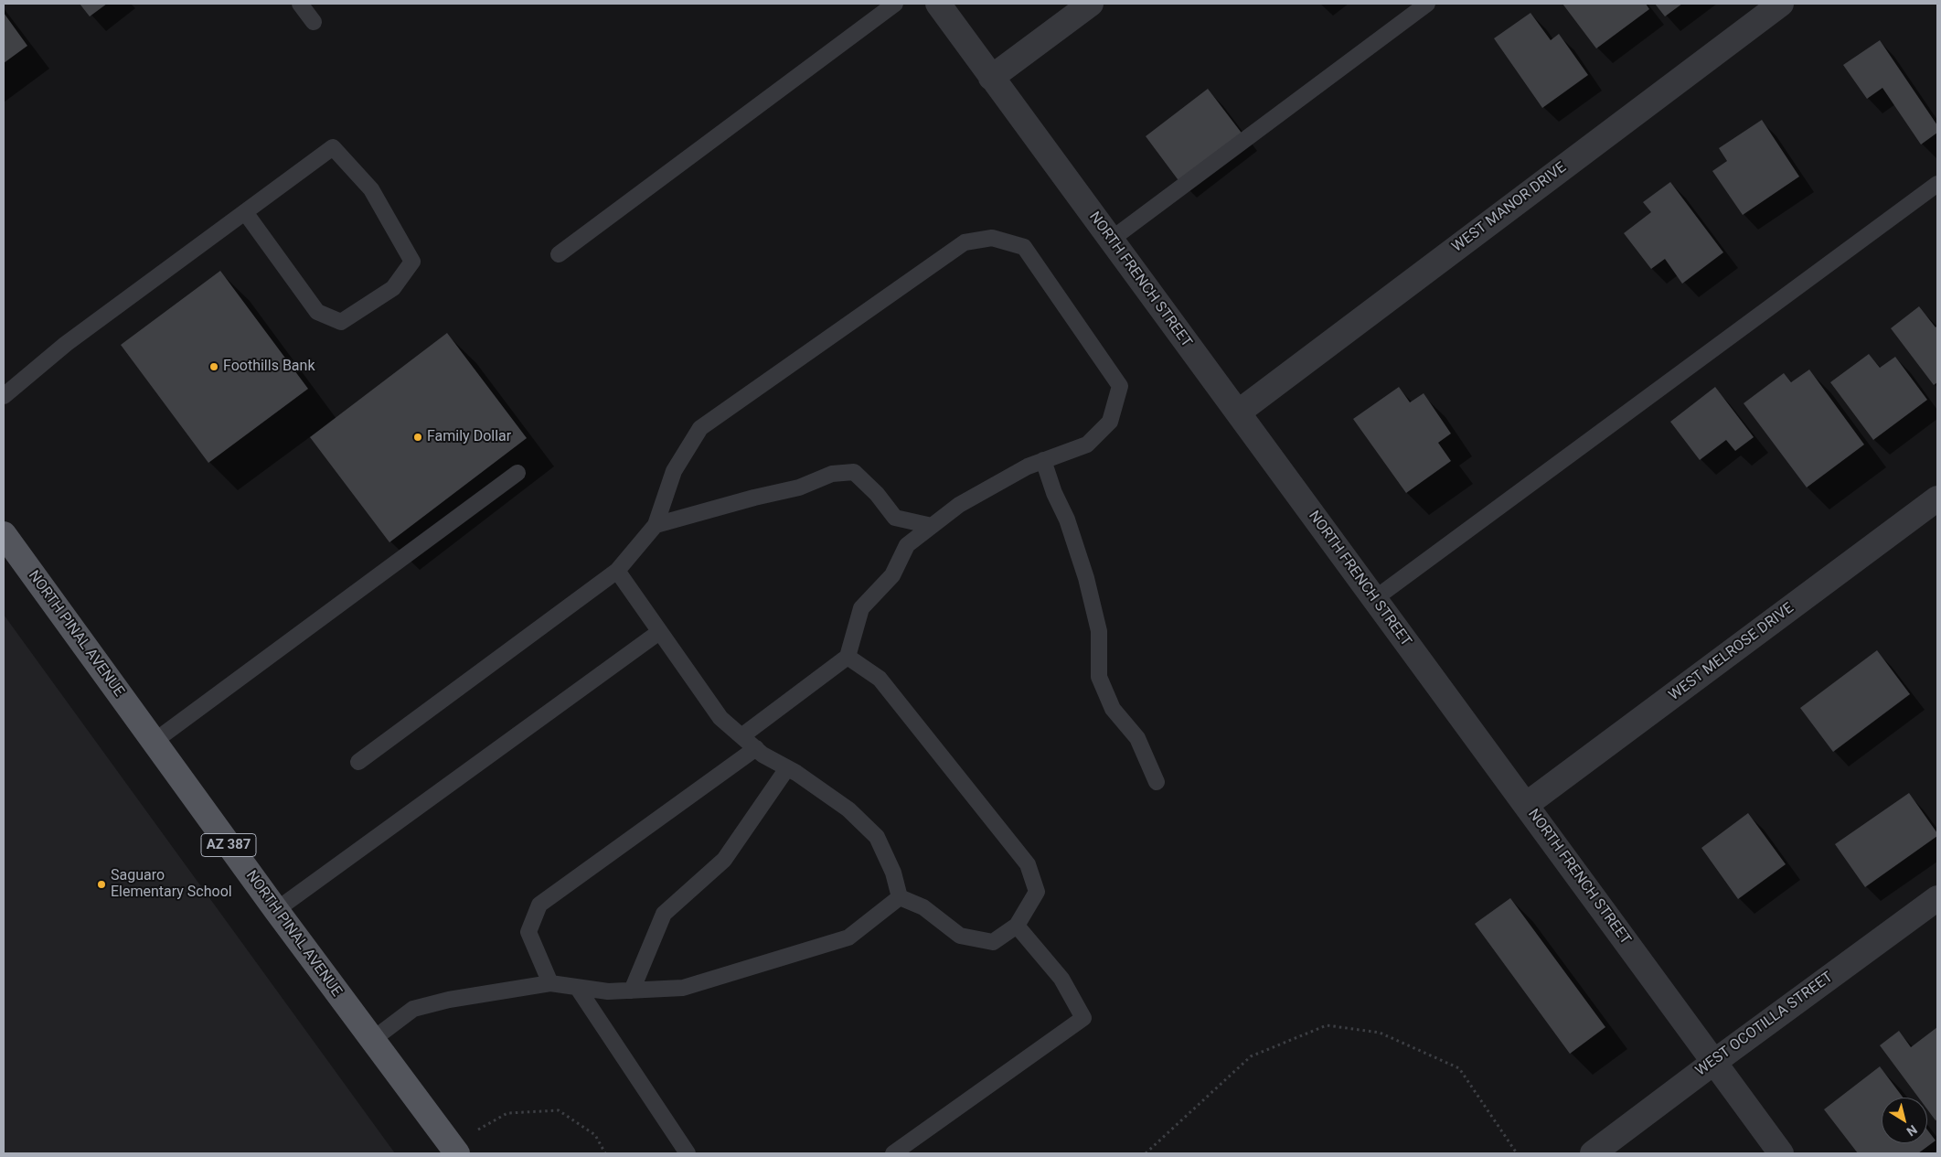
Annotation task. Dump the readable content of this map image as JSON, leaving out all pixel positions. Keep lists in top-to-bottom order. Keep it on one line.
{"streets":{"main road":["NORTH PINAL AVENUE","AZ 387"],"street":["WEST MANOR DRIVE","NORTH FRENCH STREET","WEST MELROSE DRIVE","WEST OCOTILLA STREET"]},"crossings":[["WEST MANOR DRIVE","NORTH FRENCH STREET"],["NORTH FRENCH STREET","WEST MELROSE DRIVE"],["NORTH FRENCH STREET","WEST OCOTILLA STREET"]],"places":["Foothills Bank","Family Dollar","Saguaro Elementary School"],"north":"bottom right"}
